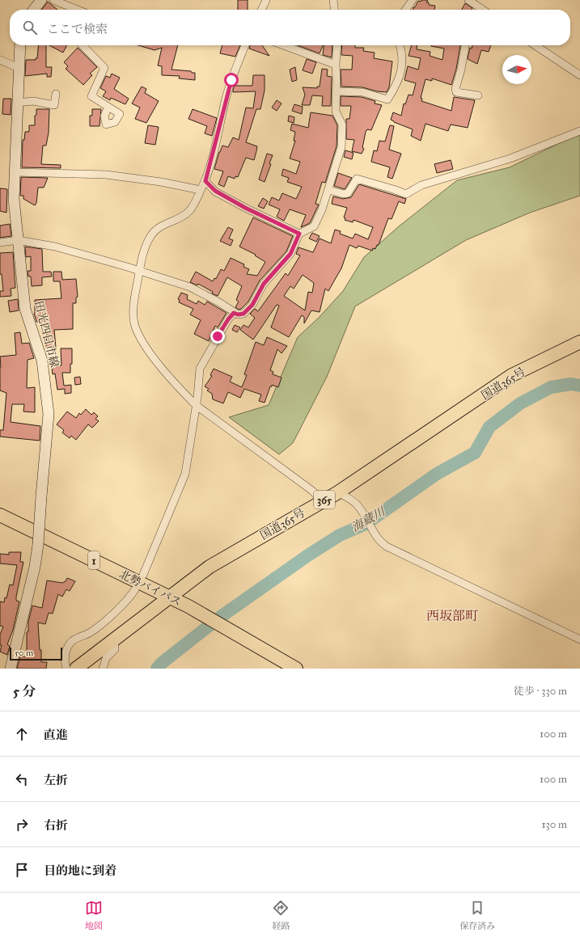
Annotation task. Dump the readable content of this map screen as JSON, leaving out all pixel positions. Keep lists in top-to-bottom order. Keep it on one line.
{"streets":{"highway":["国道365号","365","1","北勢バイパス"],"main road":["田光四日市線"]},"crossings":[["国道365号","北勢バイパス"]],"districts":["西坂部町"],"water":["海蔵川"],"scale_bar":"50 m","north":"right","page":{"search":"ここで検索","scale":"50 m","heading":["5 分","徒歩 · 330 m"],"list":[["直進","100 m"],["左折","100 m"],["右折","130 m"],"目的地に到着"],"nav":["地図","経路","保存済み"]}}
